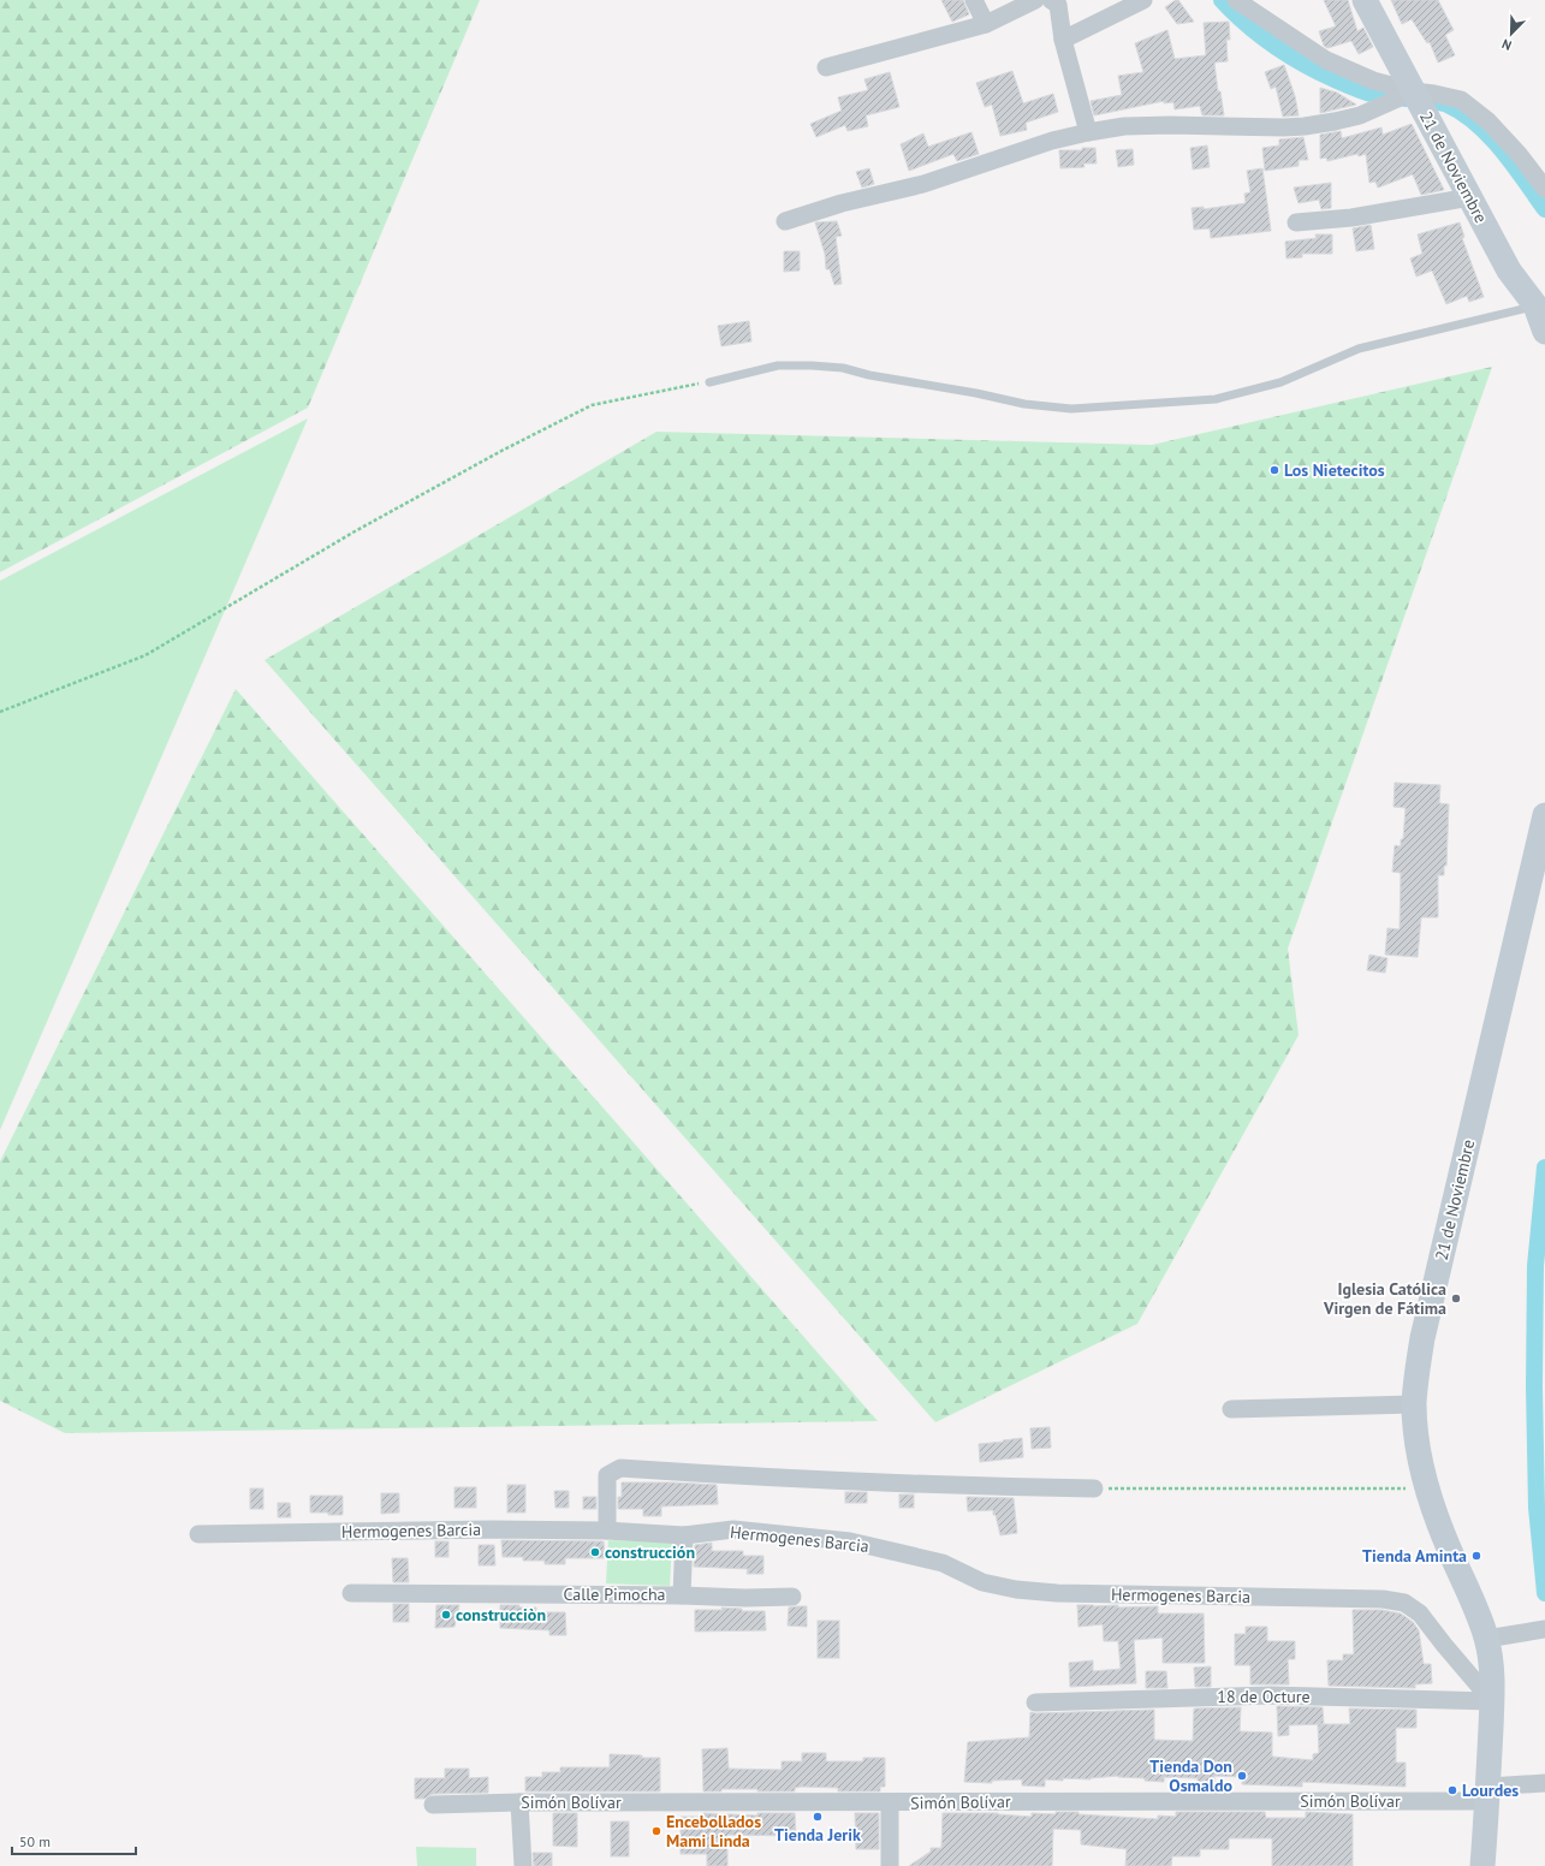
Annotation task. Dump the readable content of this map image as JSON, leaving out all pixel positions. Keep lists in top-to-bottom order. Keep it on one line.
{"streets":{"street":["21 de Noviembre","Hermogenes Barcia","Calle Pimocha","18 de Octure","Simón Bolívar"]},"crossings":[["21 de Noviembre","Hermogenes Barcia"],["21 de Noviembre","18 de Octure"],["21 de Noviembre","Simón Bolívar"],["Hermogenes Barcia","18 de Octure"]],"places":["Los Nietecitos","Iglesia Católica Virgen de Fátima","construcción","Tienda Aminta","construcciòn","Tienda Don Osmaldo","Lourdes","Tienda Jerik","Encebollados Mami Linda"],"scale_bar":"50 m","north":"bottom left"}
